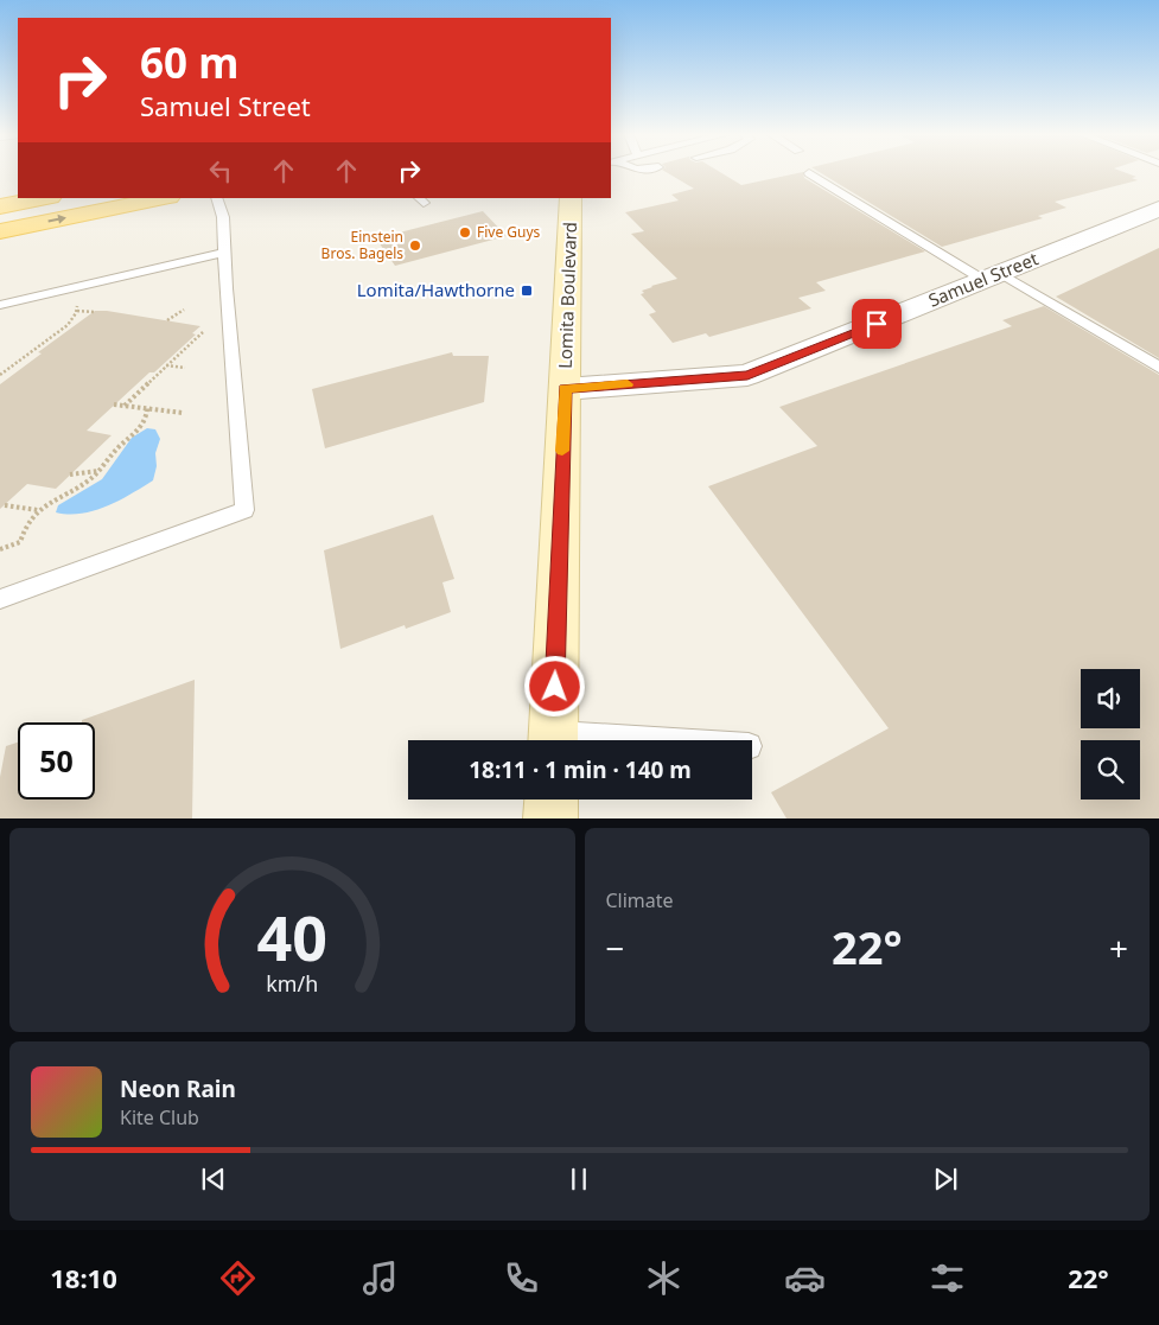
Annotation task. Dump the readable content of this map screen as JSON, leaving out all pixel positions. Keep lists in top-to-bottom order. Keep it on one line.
{"streets":{"main road":["Lomita Boulevard"],"street":["Samuel Street"]},"crossings":[["Samuel Street","Lomita Boulevard"]],"places":{"other":["Five Guys","Einstein Bros. Bagels"],"transit":["Lomita/Hawthorne"]},"page":{"turn":["60 m","Samuel Street"],"limit":"50","trip":"18:11 · 1 min · 140 m","tile":"Climate","heat":["−","22°","+"],"song":["Neon Rain","Kite Club"],"tabs":["18:10","22°"],"gauge":["40","km/h"]}}
